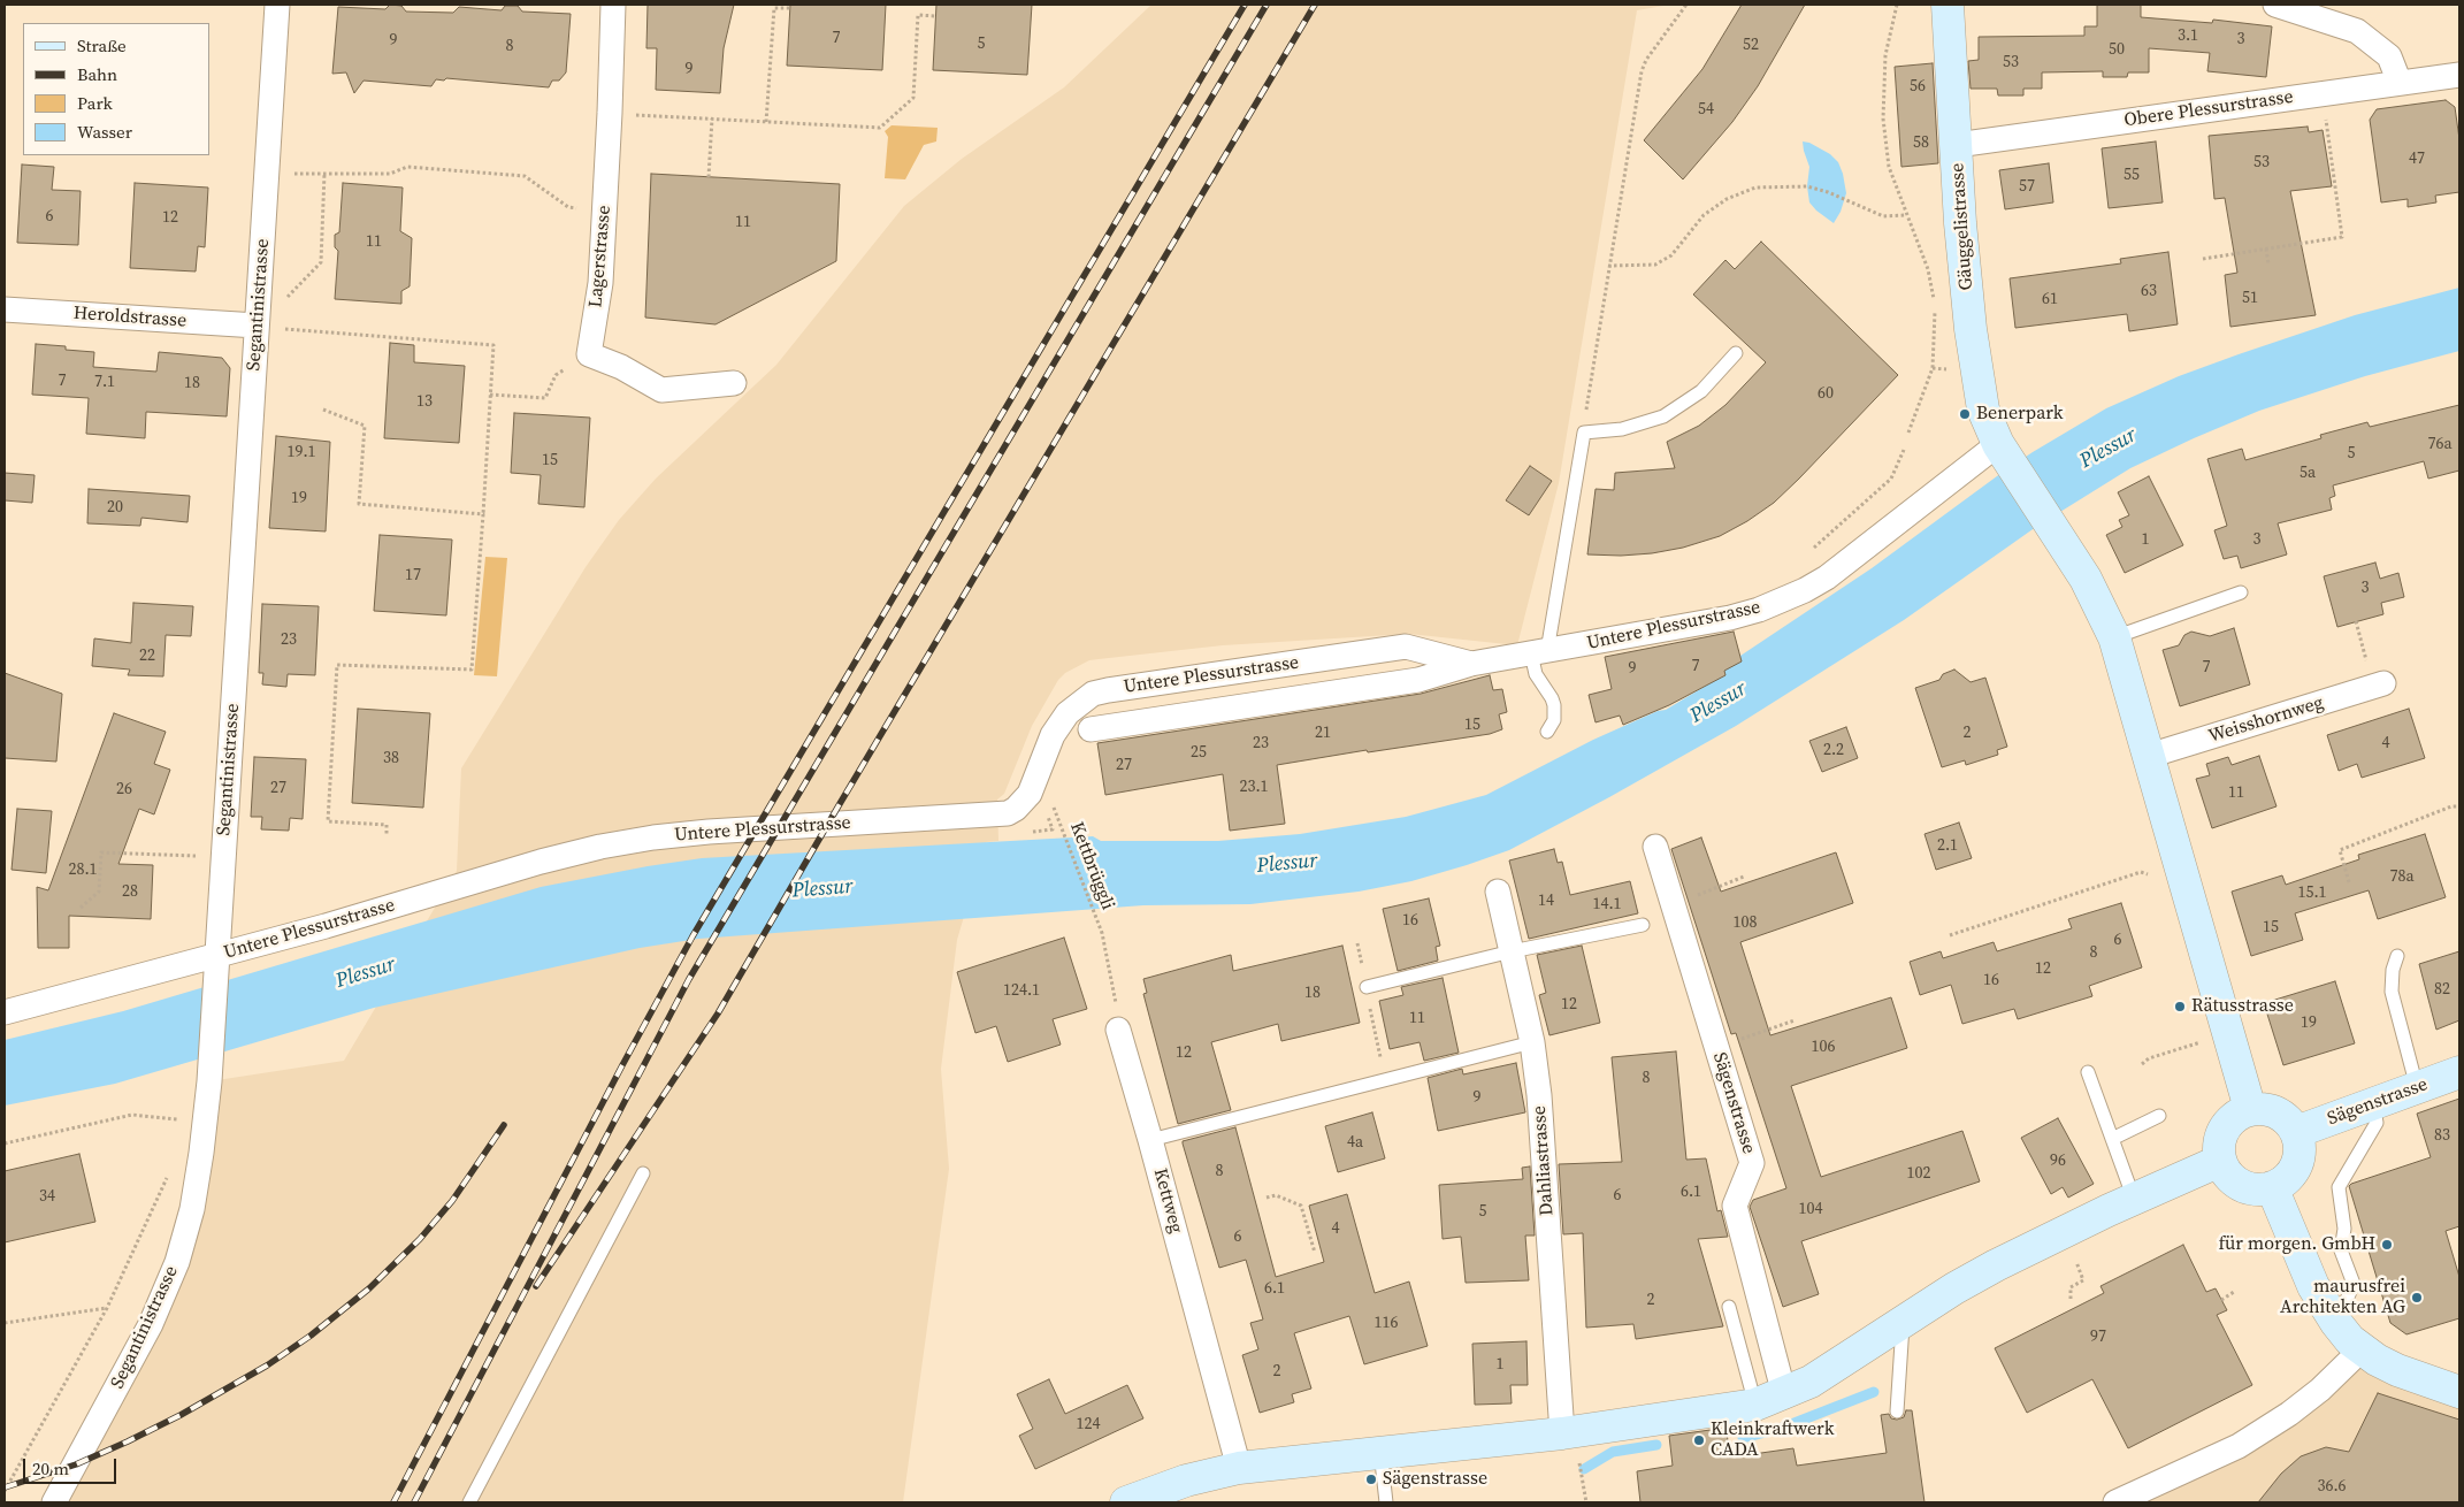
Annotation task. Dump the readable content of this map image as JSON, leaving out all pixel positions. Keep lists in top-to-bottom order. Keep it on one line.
{"streets":{"street":["Obere Plessurstrasse","Gäuggelistrasse","Lagerstrasse","Segantinistrasse","Heroldstrasse","Untere Plessurstrasse","Weisshornweg","Sägenstrasse","Dahliastrasse","Kettweg"],"path":["Kettbrüggli"]},"crossings":[["Obere Plessurstrasse","Gäuggelistrasse"],["Gäuggelistrasse","Untere Plessurstrasse"],["Segantinistrasse","Heroldstrasse"],["Segantinistrasse","Untere Plessurstrasse"],["Kettbrüggli","Kettweg"]],"water":["Plessur"],"places":["Benerpark","Rätusstrasse","für morgen. GmbH","maurusfrei Architekten AG","Kleinkraftwerk CADA","Sägenstrasse"],"house_numbers":["3.1","7","3","9","5","52","8","50","53","9","56","54","58","47","53","55","57","6","12","11","11","63","51","61","7","7.1","18","60","13","76a","19.1","5","15","5a","19","20","1","3","17","3","23","22","7","7","9","15","21","2","23","4","2.2","25","38","27","23.1","27","26","11","2.1","28.1","78a","28","15.1","14","14.1","16","108","15","6","8","12","16","82","124.1","18","12","11","19","106","12","8","9","83","4a","96","8","102","6.1","6","34","104","5","4","6","6.1","2","116","97","1","2","124","36.6"],"legend":["Straße","Bahn","Park","Wasser"],"scale_bar":"20 m"}
